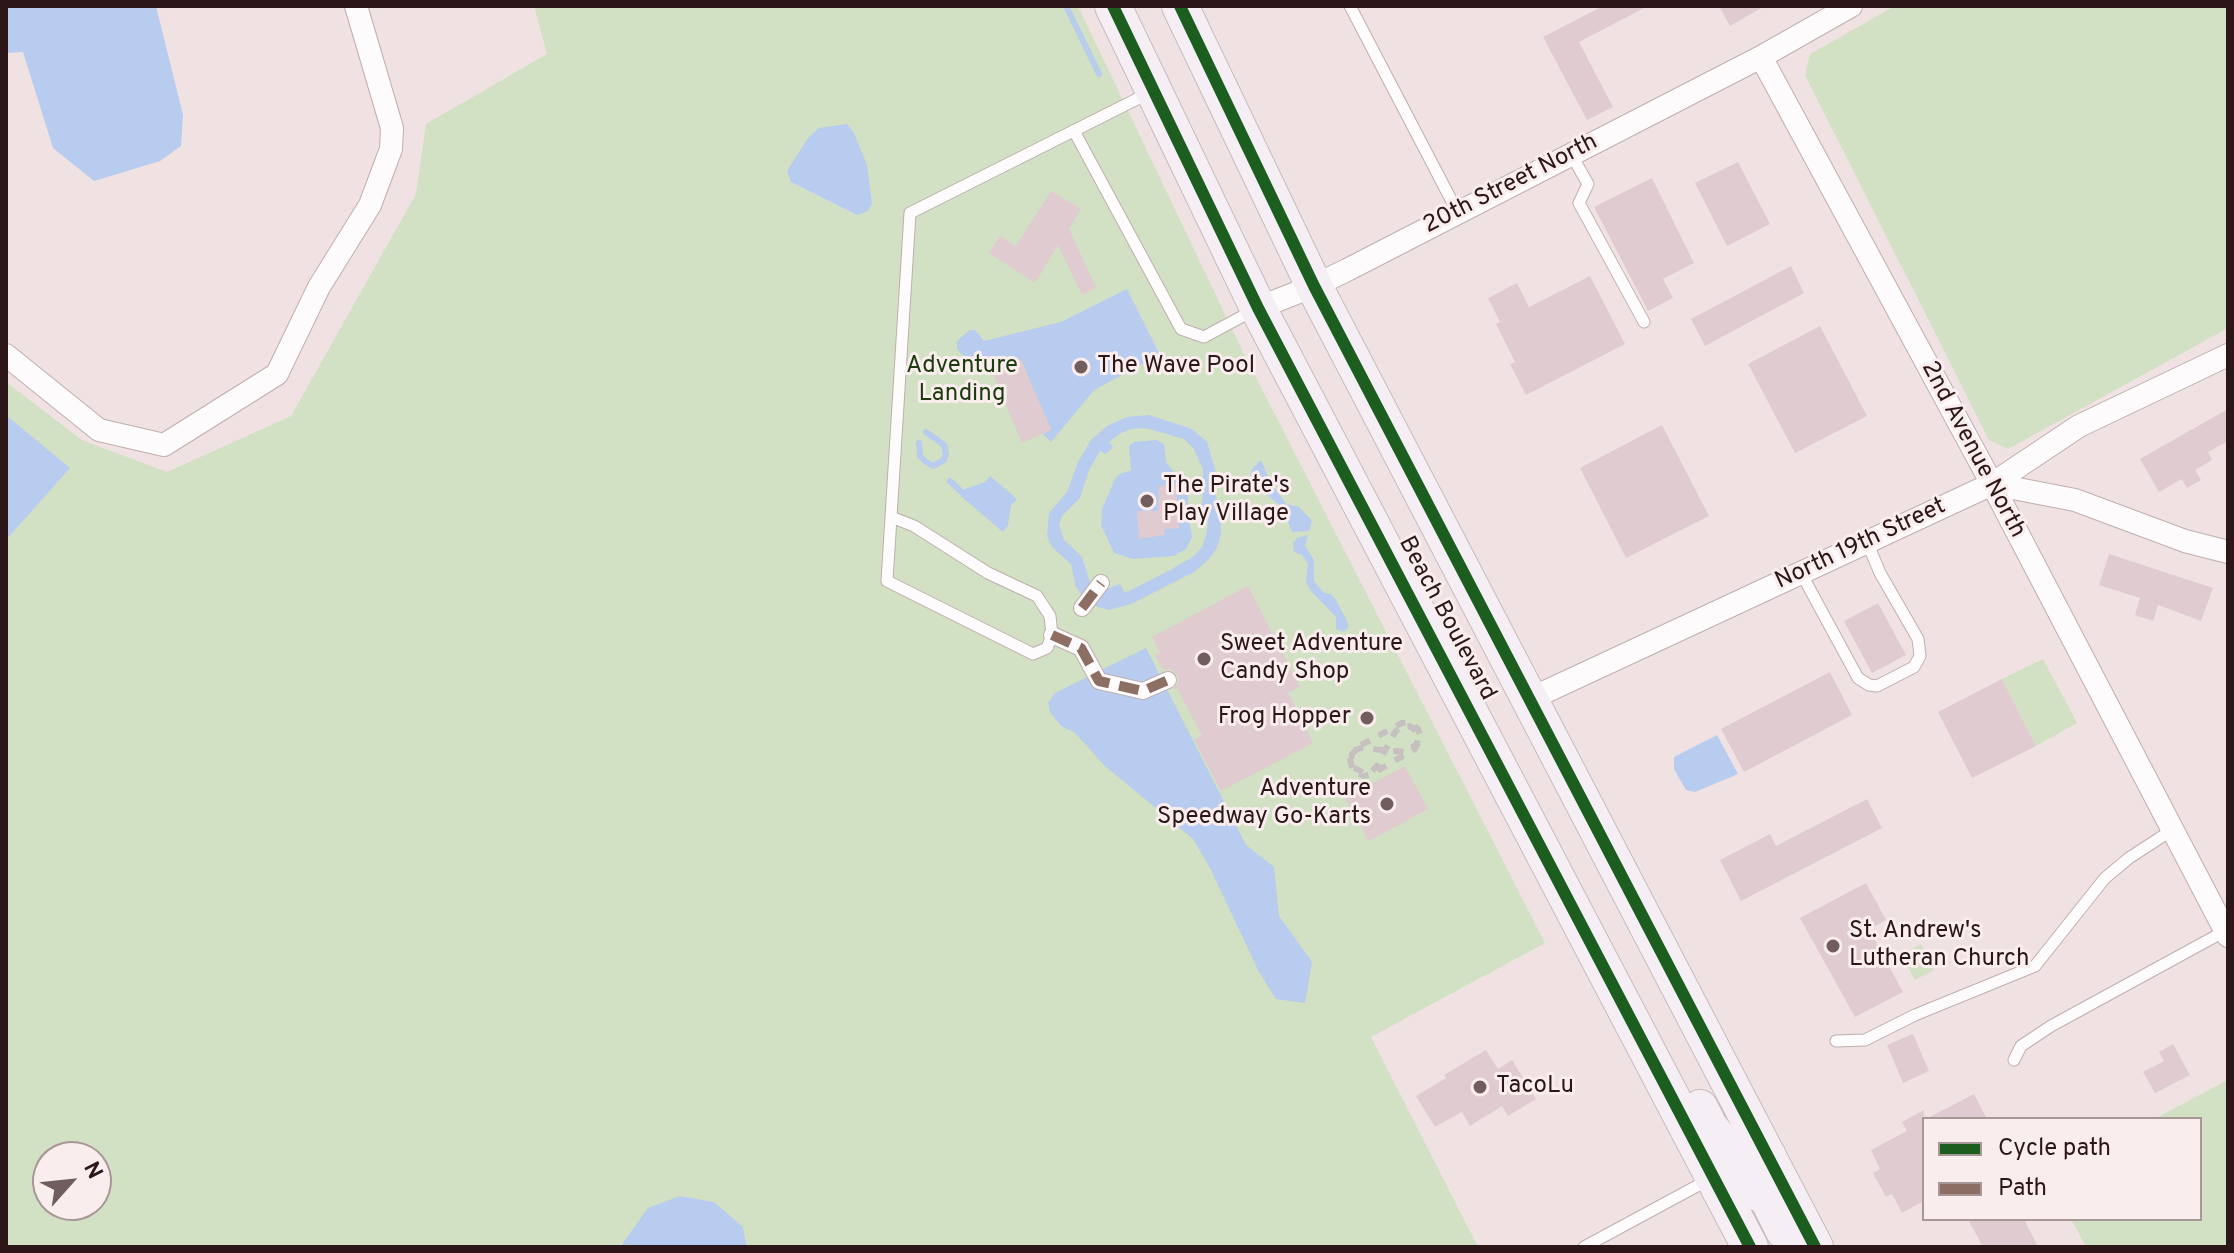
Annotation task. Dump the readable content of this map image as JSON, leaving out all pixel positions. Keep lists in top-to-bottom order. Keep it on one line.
{"streets":{"highway":["Beach Boulevard"],"street":["20th Street North","2nd Avenue North","North 19th Street"]},"crossings":[["20th Street North","2nd Avenue North"],["20th Street North","Beach Boulevard"],["2nd Avenue North","North 19th Street"]],"parks":["Adventure Landing"],"places":["The Wave Pool","The Pirate's Play Village","Sweet Adventure Candy Shop","Frog Hopper","Adventure Speedway Go-Karts","St. Andrew's Lutheran Church","TacoLu"],"legend":["Cycle path","Path"],"north":"top right"}
